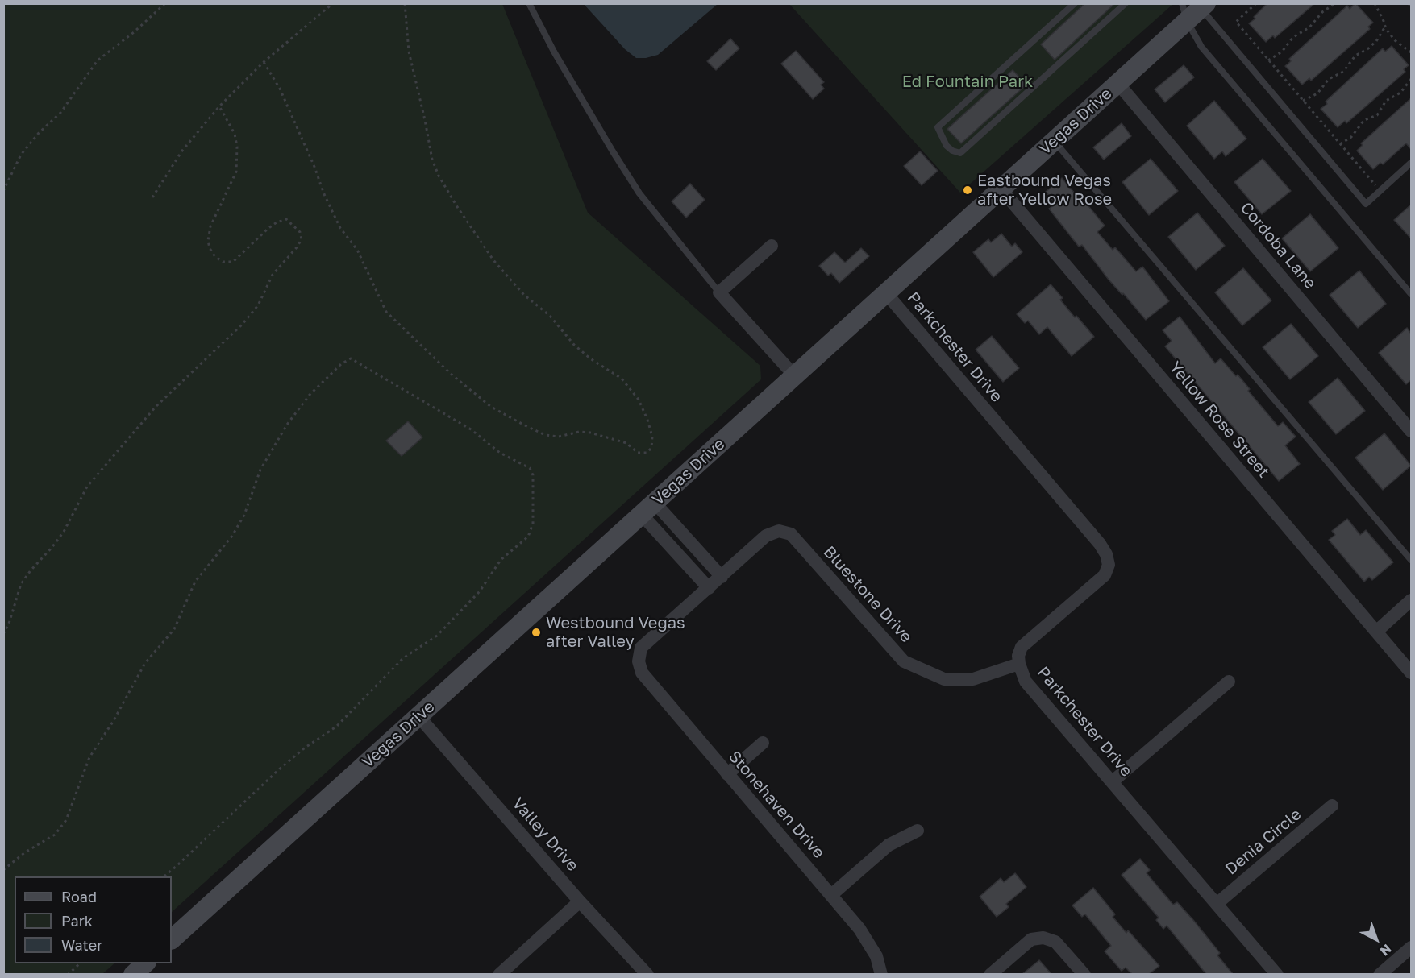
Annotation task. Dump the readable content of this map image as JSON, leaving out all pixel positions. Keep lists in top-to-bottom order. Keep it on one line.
{"streets":{"main road":["Vegas Drive"],"street":["Cordoba Lane","Parkchester Drive","Yellow Rose Street","Bluestone Drive","Stonehaven Drive","Valley Drive","Denia Circle"]},"crossings":[["Vegas Drive","Cordoba Lane"],["Vegas Drive","Parkchester Drive"],["Vegas Drive","Yellow Rose Street"],["Vegas Drive","Valley Drive"],["Parkchester Drive","Bluestone Drive"],["Parkchester Drive","Denia Circle"]],"parks":["Ed Fountain Park"],"places":["Eastbound Vegas after Yellow Rose","Westbound Vegas after Valley"],"legend":["Road","Park","Water"],"north":"bottom right"}
